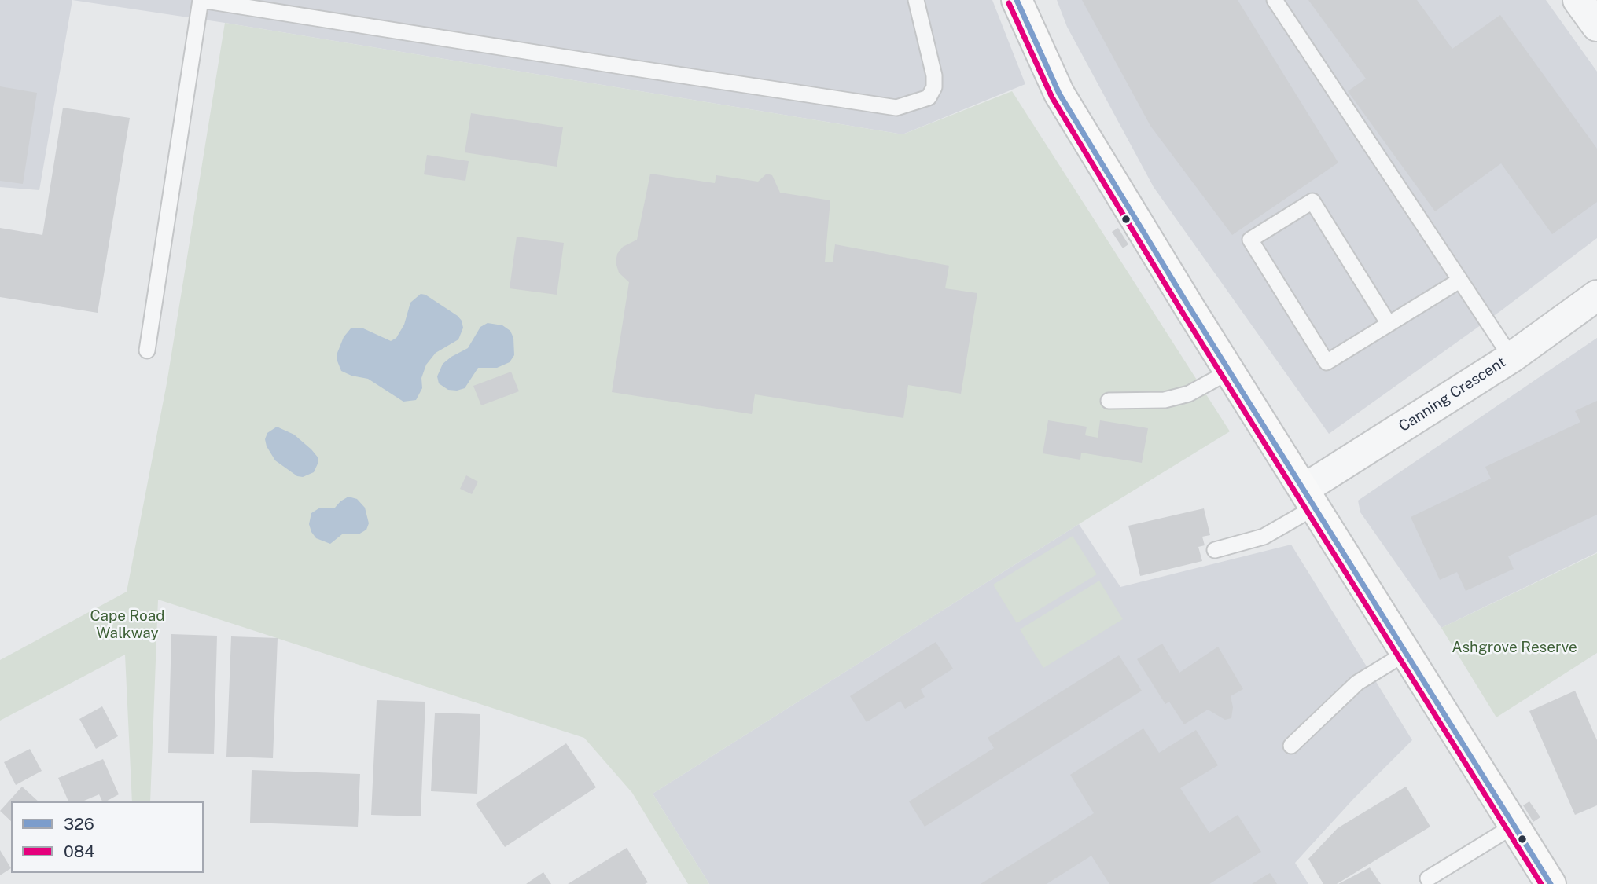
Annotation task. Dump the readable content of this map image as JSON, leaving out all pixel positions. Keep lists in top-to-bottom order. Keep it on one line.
{"streets":{"street":["Canning Crescent"]},"parks":["Cape Road Walkway","Ashgrove Reserve"],"lines":["transit line 326","transit line 084"],"legend":["326","084"]}
